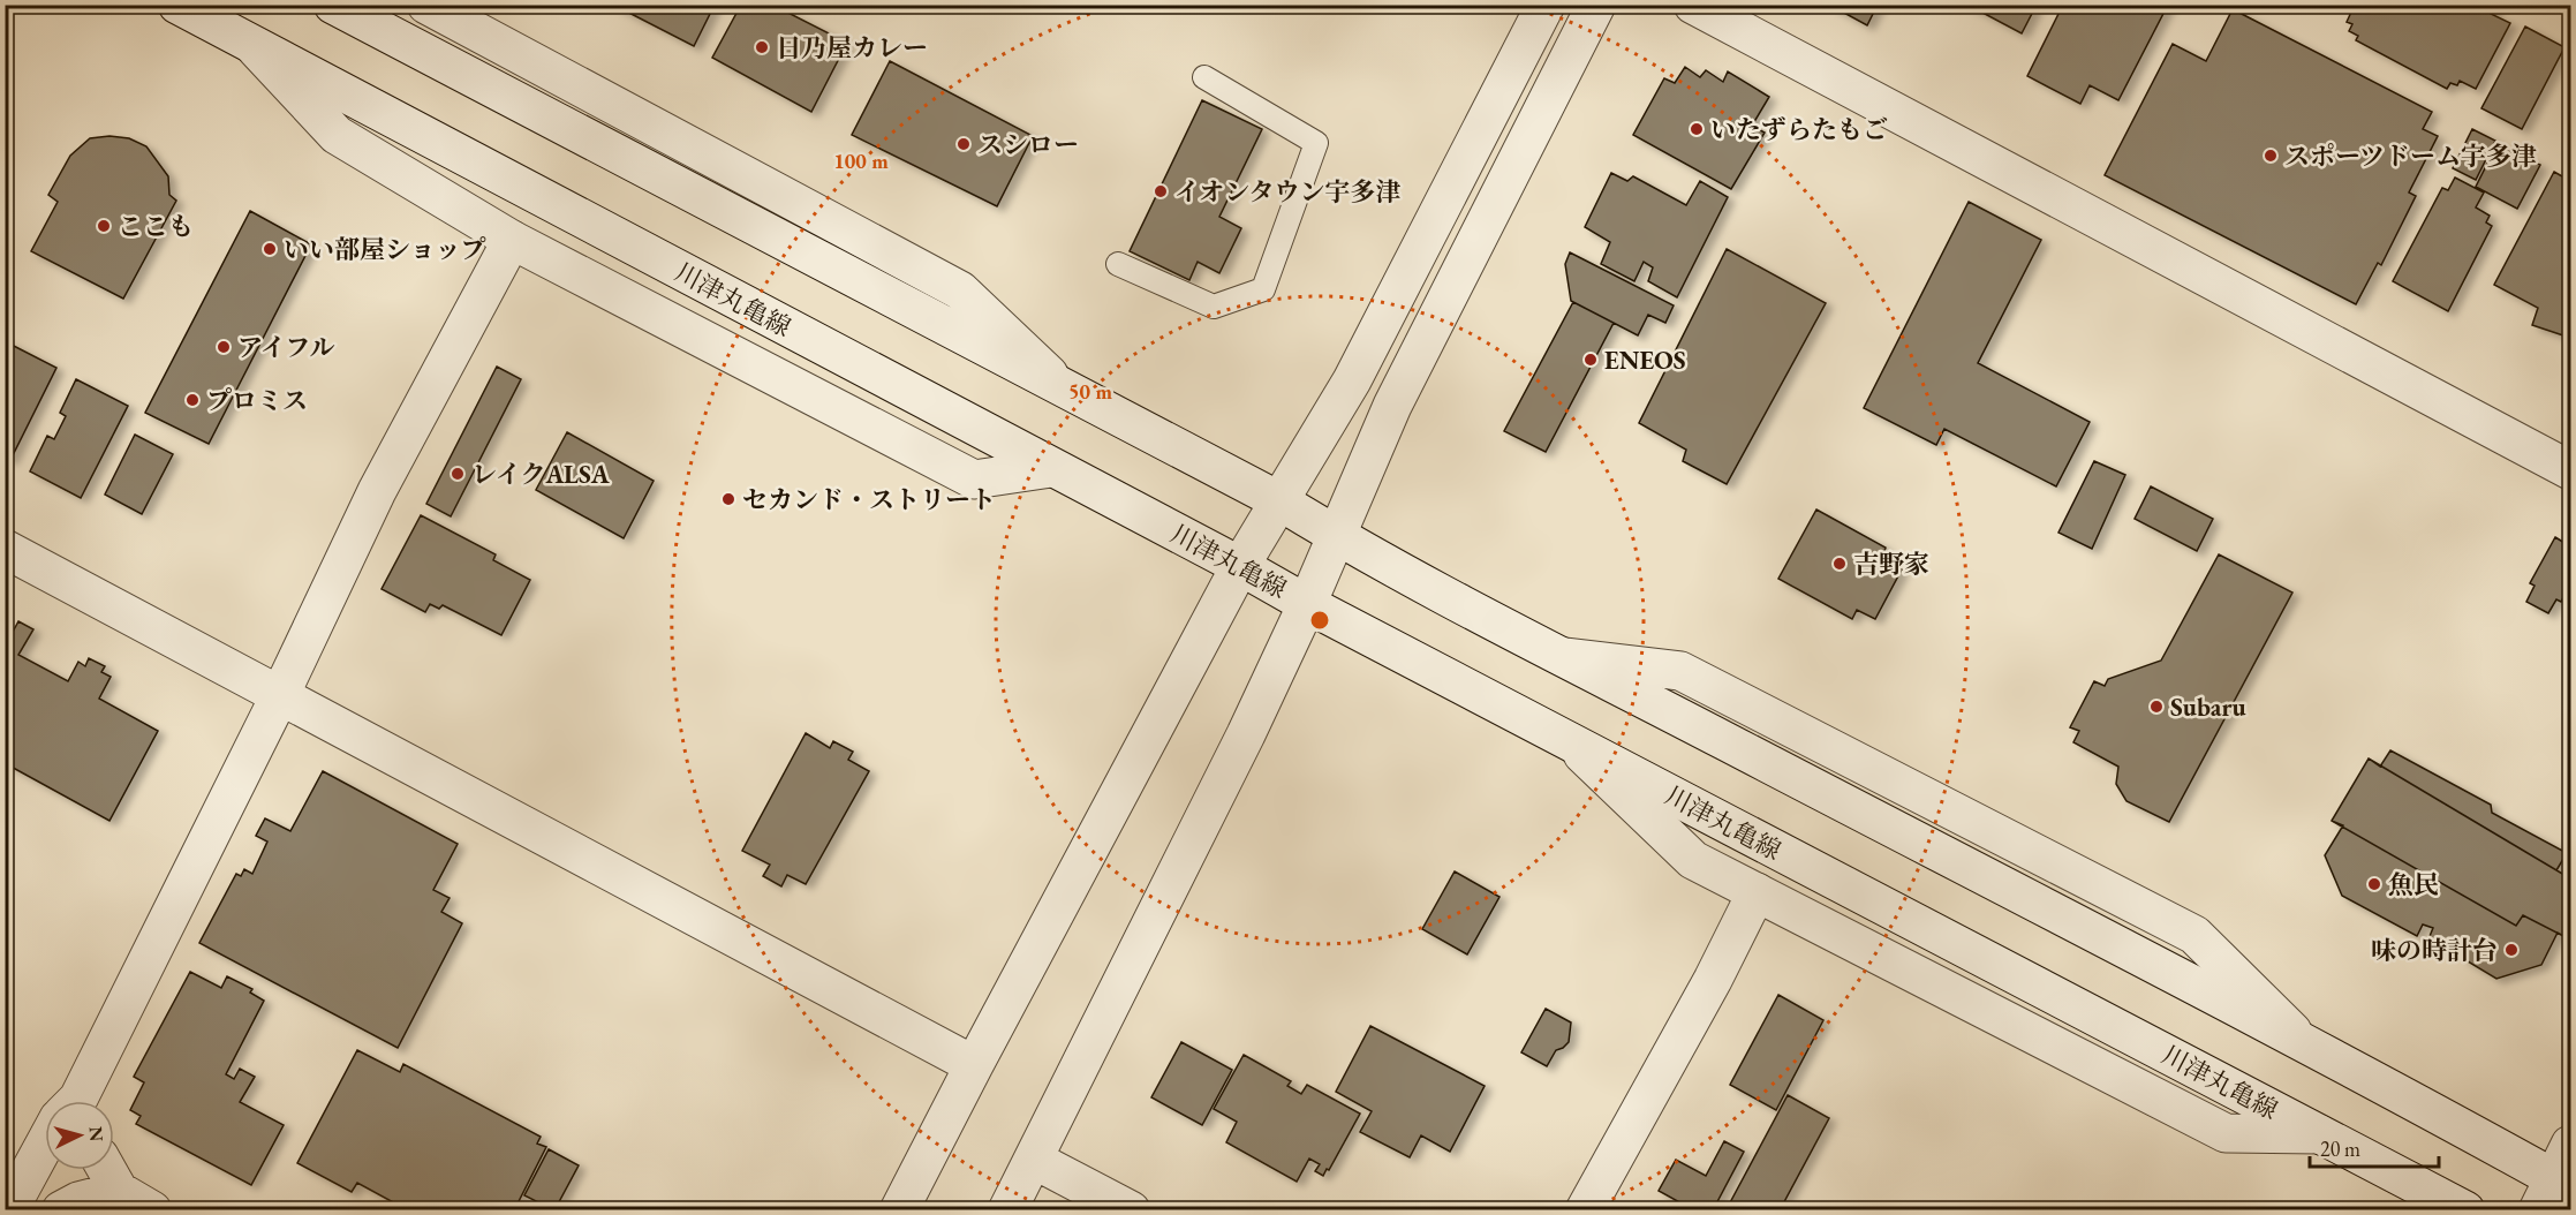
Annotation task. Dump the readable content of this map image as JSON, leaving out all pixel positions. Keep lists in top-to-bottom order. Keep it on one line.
{"streets":{"street":["川津丸亀線"]},"places":["日乃屋カレー","いたずらたもご","スシロー","スポーツドーム宇多津","イオンタウン宇多津","ここも","いい部屋ショップ","アイフル","ENEOS","プロミス","レイクALSA","セカンド・ストリート","吉野家","Subaru","魚民","味の時計台"],"scale_bar":"20 m","north":"right","rings":["100 m","50 m"]}
